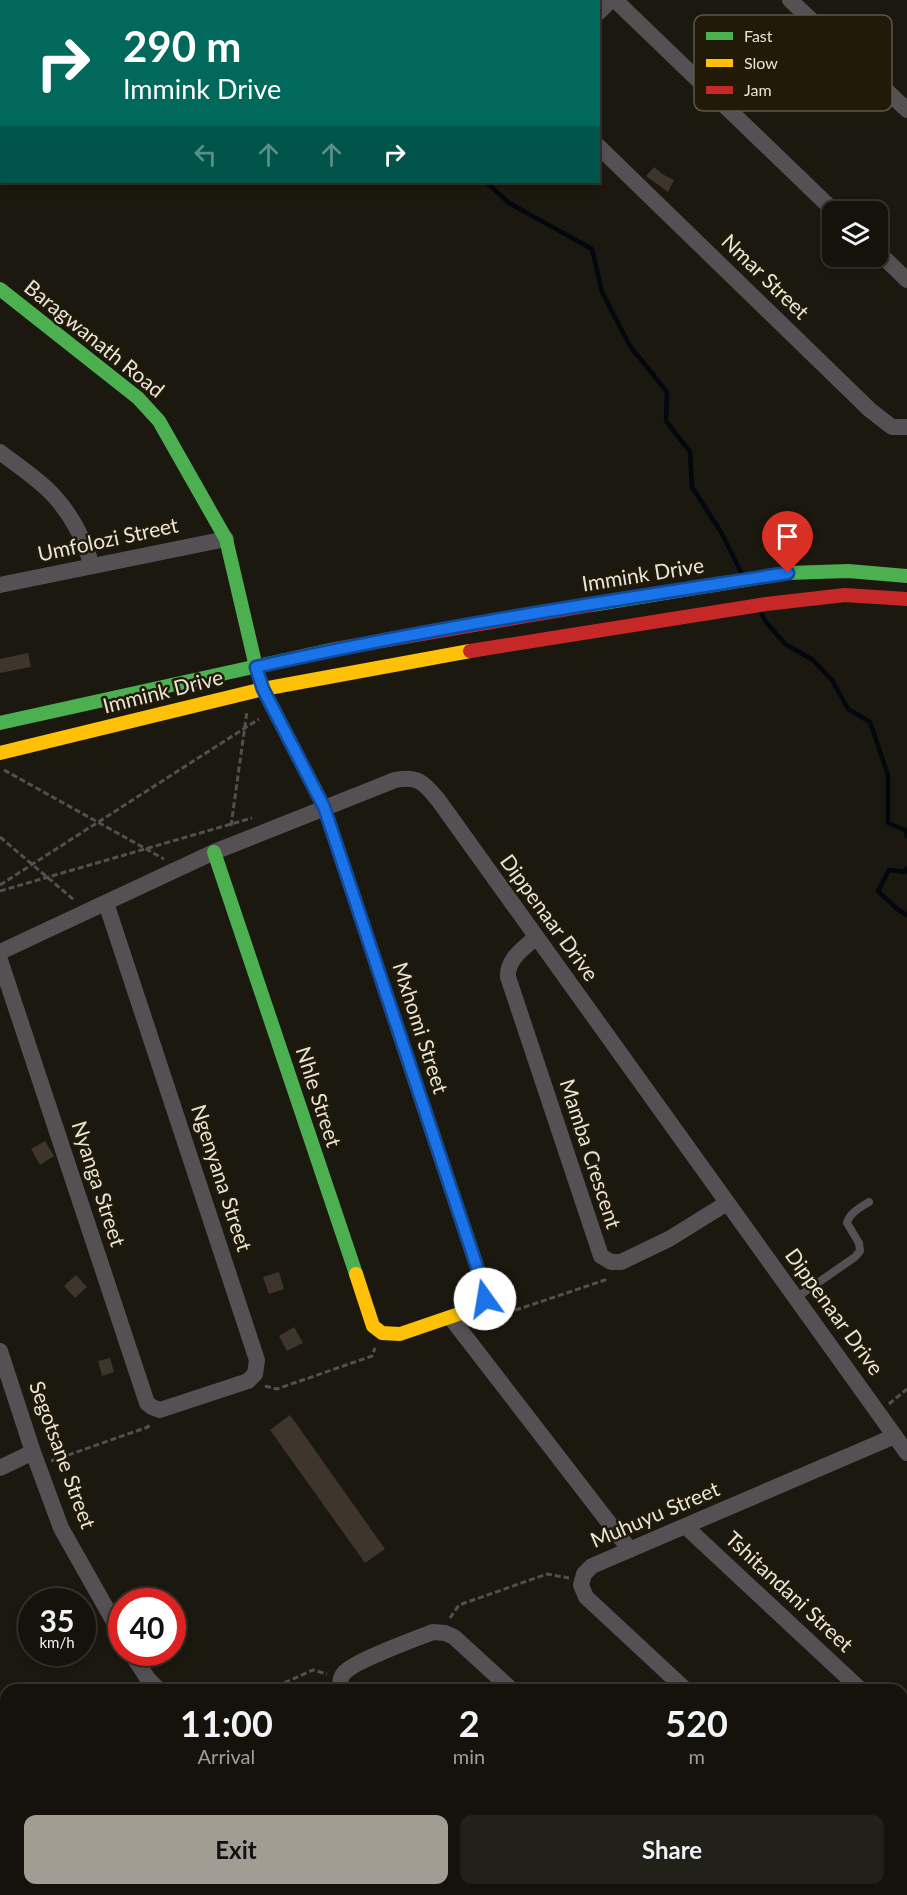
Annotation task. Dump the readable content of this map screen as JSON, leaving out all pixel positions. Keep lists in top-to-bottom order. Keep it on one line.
{"streets":{"main road":["Baragwanath Road","Immink Drive","Mxhomi Street","Nhle Street"],"street":["Nmar Street","Umfolozi Street","Dippenaar Drive","Mamba Crescent","Ngenyana Street","Nyanga Street","Segotsane Street","Muhuyu Street","Tshitandani Street"]},"crossings":[["Baragwanath Road","Umfolozi Street"],["Baragwanath Road","Immink Drive"],["Baragwanath Road","Mxhomi Street"],["Immink Drive","Mxhomi Street"],["Dippenaar Drive","Mxhomi Street"],["Dippenaar Drive","Nhle Street"],["Dippenaar Drive","Mamba Crescent"],["Dippenaar Drive","Ngenyana Street"],["Dippenaar Drive","Muhuyu Street"],["Muhuyu Street","Tshitandani Street"]],"legend":["Fast","Slow","Jam"],"page":{"turn":["290 m","Immink Drive"],"speed":"35 km/h","limit":"40","eta":["11:00","Arrival","2","min","520","m"],"buttons":["Exit","Share"]}}
